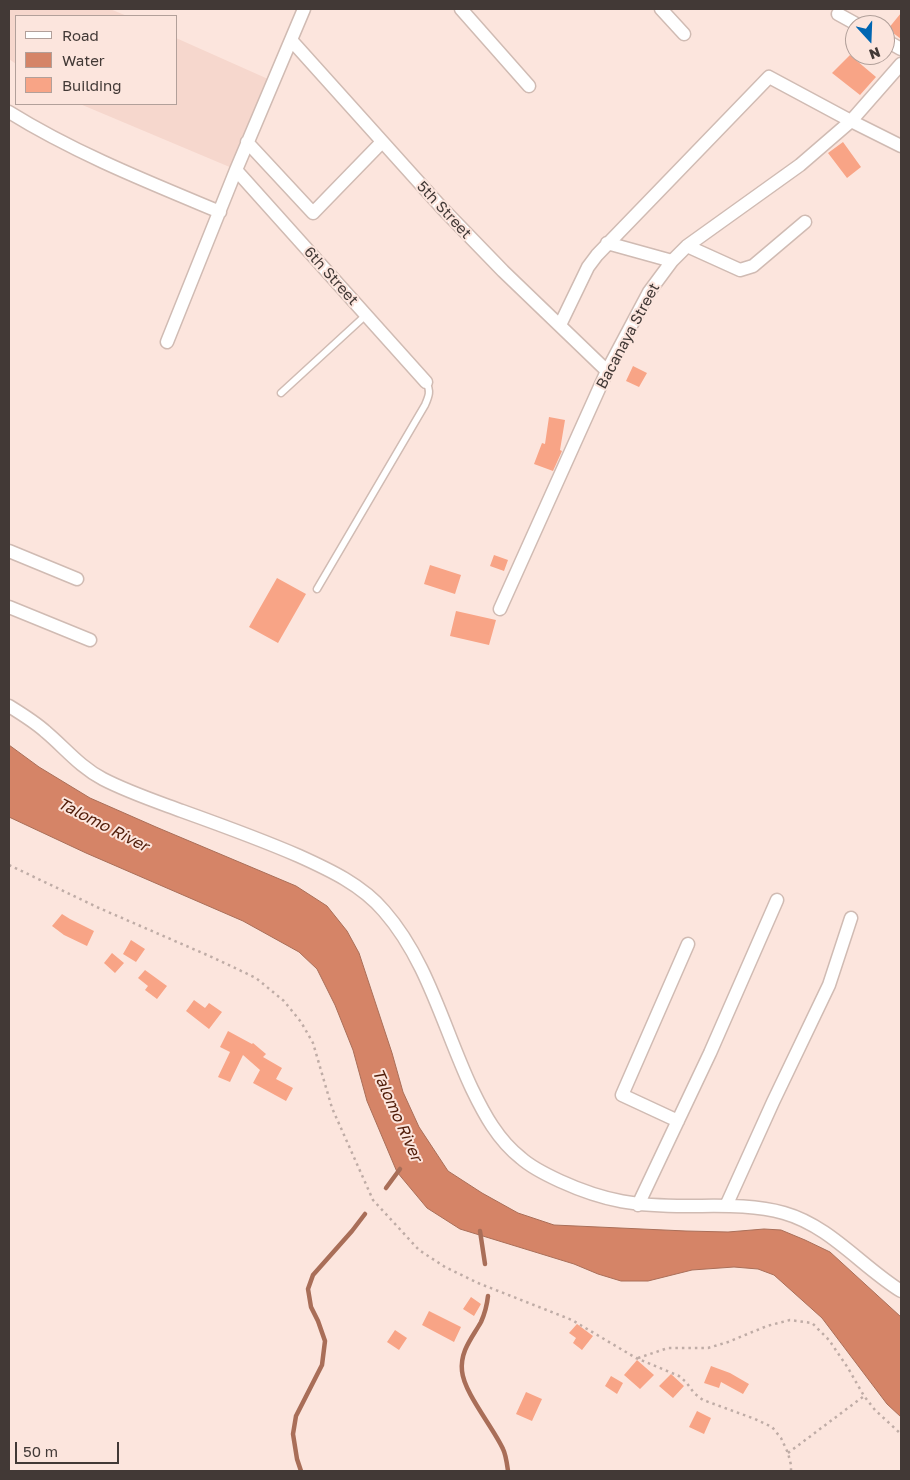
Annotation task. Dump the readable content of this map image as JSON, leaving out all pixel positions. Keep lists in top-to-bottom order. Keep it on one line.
{"streets":{"street":["5th Street","6th Street","Bacanaya Street"]},"crossings":[["5th Street","Bacanaya Street"]],"water":["Talomo River"],"legend":["Road","Water","Building"],"scale_bar":"50 m","north":"bottom"}
